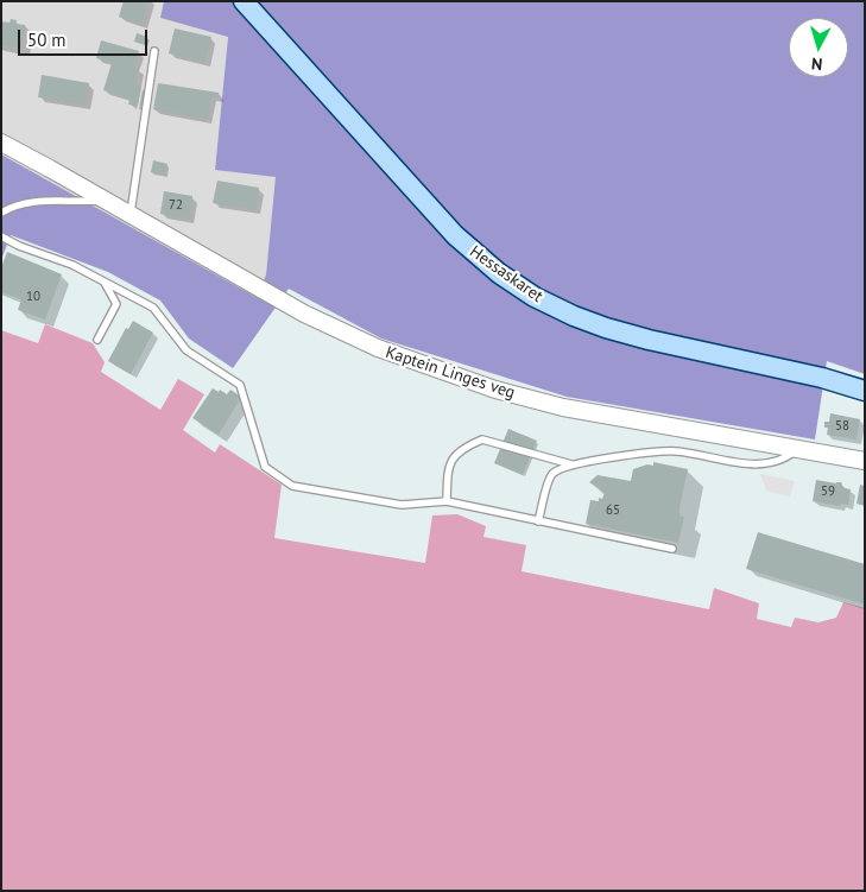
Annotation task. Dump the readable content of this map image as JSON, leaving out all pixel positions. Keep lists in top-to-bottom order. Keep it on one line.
{"streets":{"main road":["Hessaskaret"],"street":["Kaptein Linges veg"]},"house_numbers":["72","10","58","59","65"],"scale_bar":"50 m","north":"bottom"}
